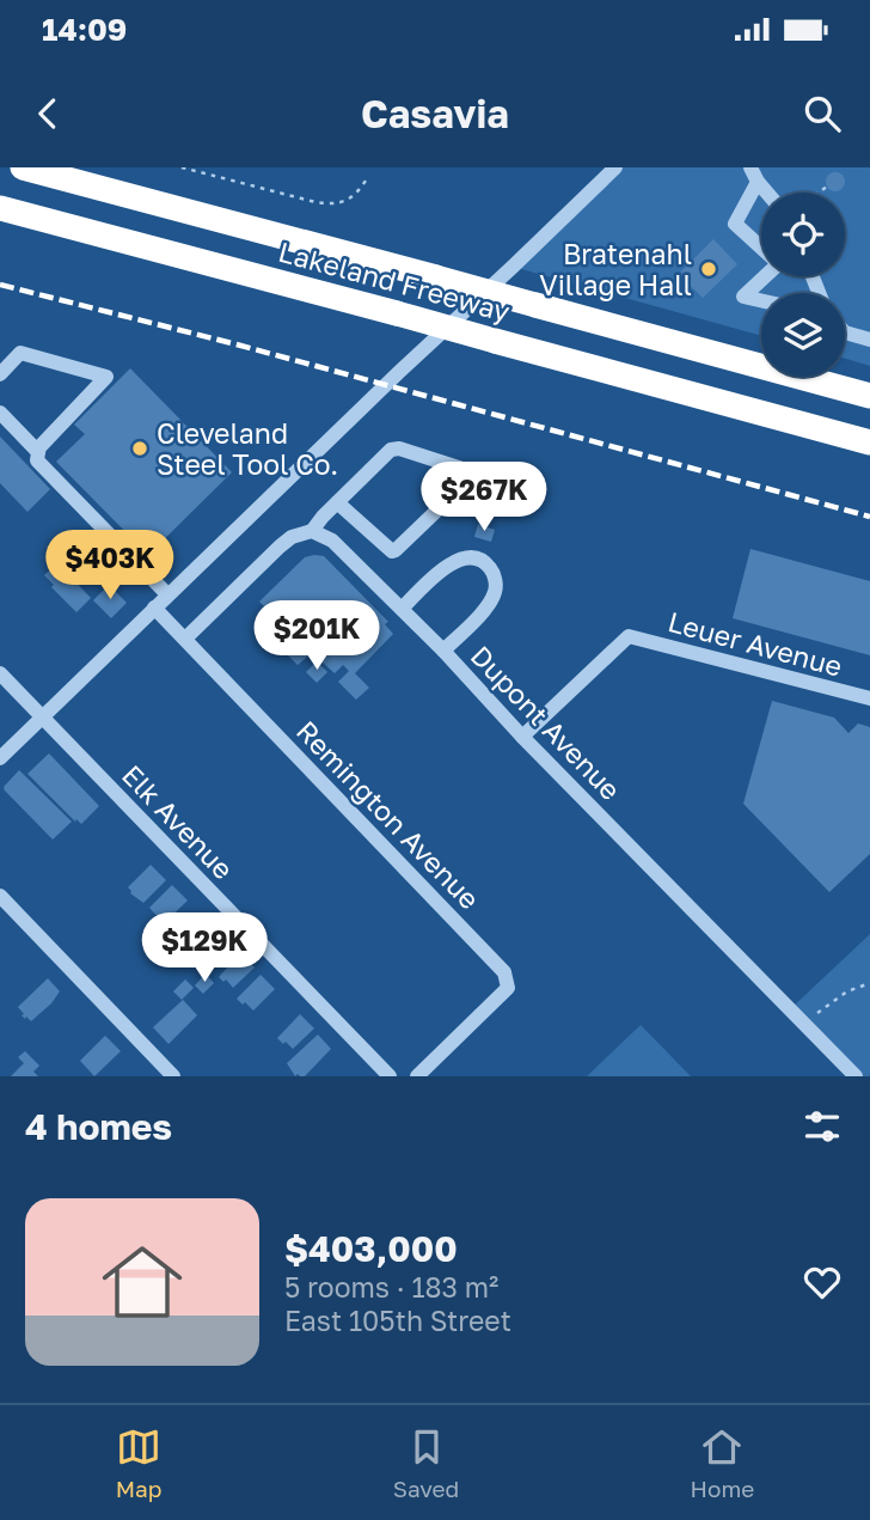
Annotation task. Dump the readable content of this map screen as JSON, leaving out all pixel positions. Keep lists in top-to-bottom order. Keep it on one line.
{"streets":{"highway":["Lakeland Freeway"],"street":["Leuer Avenue","Dupont Avenue","Remington Avenue","Elk Avenue"]},"crossings":[["Leuer Avenue","Dupont Avenue"]],"places":["Bratenahl Village Hall","Cleveland Steel Tool Co."],"page":{"status":"14:09","header":"Casavia","price":["$267K","$403K","$201K","$129K"],"heading":"4 homes","list":[{"name":"$403,000","note":"5 rooms · 183 m² · East 105th Street"}],"tabs":["Map","Saved","Home"]}}
